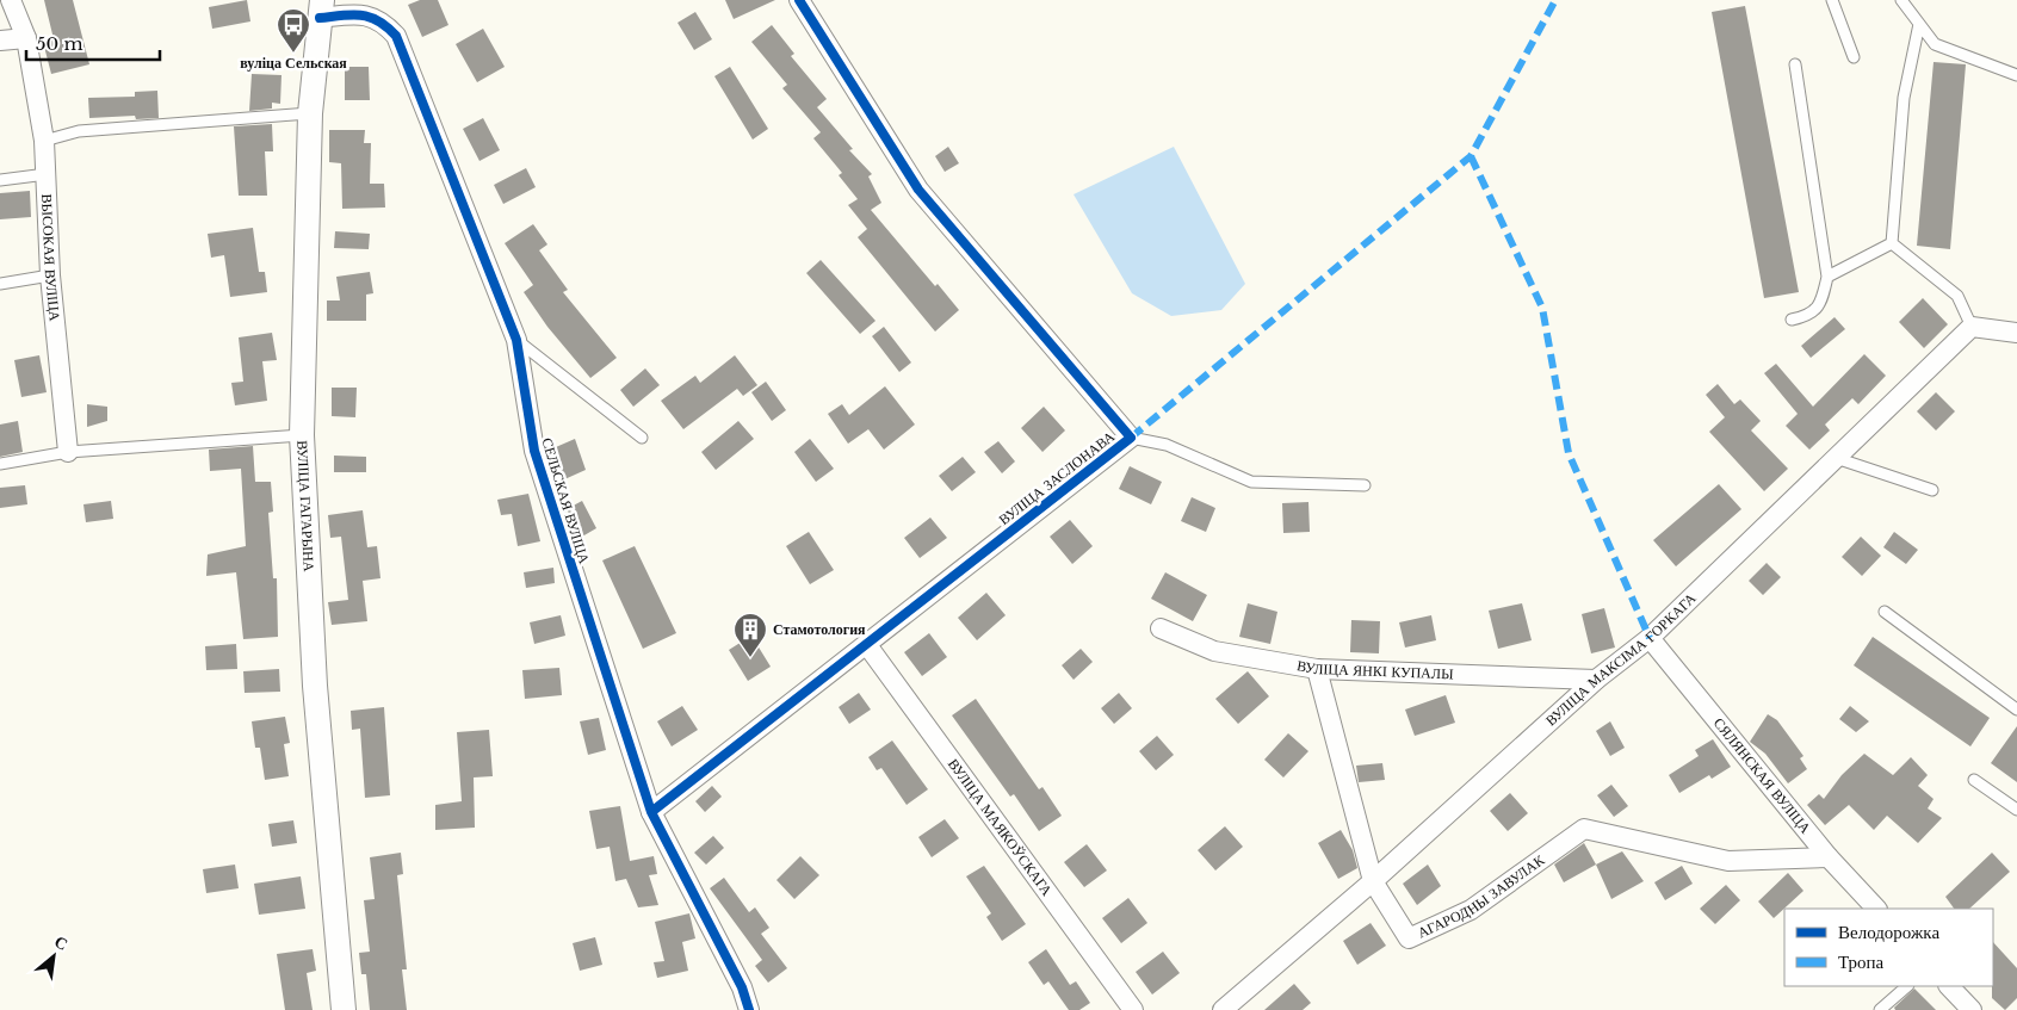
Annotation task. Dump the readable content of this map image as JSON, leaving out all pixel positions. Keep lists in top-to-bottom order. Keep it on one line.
{"streets":{"street":["ВЫСОКАЯ ВУЛІЦА","ВУЛІЦА ЗАСЛОНАВА","СЕЛЬСКАЯ ВУЛІЦА","ВУЛІЦА ГАГАРЫНА","ВУЛІЦА МАКСІМА ГОРКАГА","ВУЛІЦА ЯНКІ КУПАЛЫ","СЯЛЯНСКАЯ ВУЛІЦА","ВУЛІЦА МАЯКОЎСКАГА","АГАРОДНЫ ЗАВУЛАК"]},"crossings":[["ВУЛІЦА ЗАСЛОНАВА","СЕЛЬСКАЯ ВУЛІЦА"],["ВУЛІЦА ЗАСЛОНАВА","ВУЛІЦА МАЯКОЎСКАГА"],["СЕЛЬСКАЯ ВУЛІЦА","ВУЛІЦА ГАГАРЫНА"],["ВУЛІЦА МАКСІМА ГОРКАГА","ВУЛІЦА ЯНКІ КУПАЛЫ"],["ВУЛІЦА МАКСІМА ГОРКАГА","СЯЛЯНСКАЯ ВУЛІЦА"],["ВУЛІЦА МАКСІМА ГОРКАГА","АГАРОДНЫ ЗАВУЛАК"],["ВУЛІЦА ЯНКІ КУПАЛЫ","АГАРОДНЫ ЗАВУЛАК"],["СЯЛЯНСКАЯ ВУЛІЦА","АГАРОДНЫ ЗАВУЛАК"]],"places":{"bus stop":["вуліца Сельская"],"building":["Стамотология"]},"legend":["Велодорожка","Тропа"],"scale_bar":"50 m","north":"top right"}
